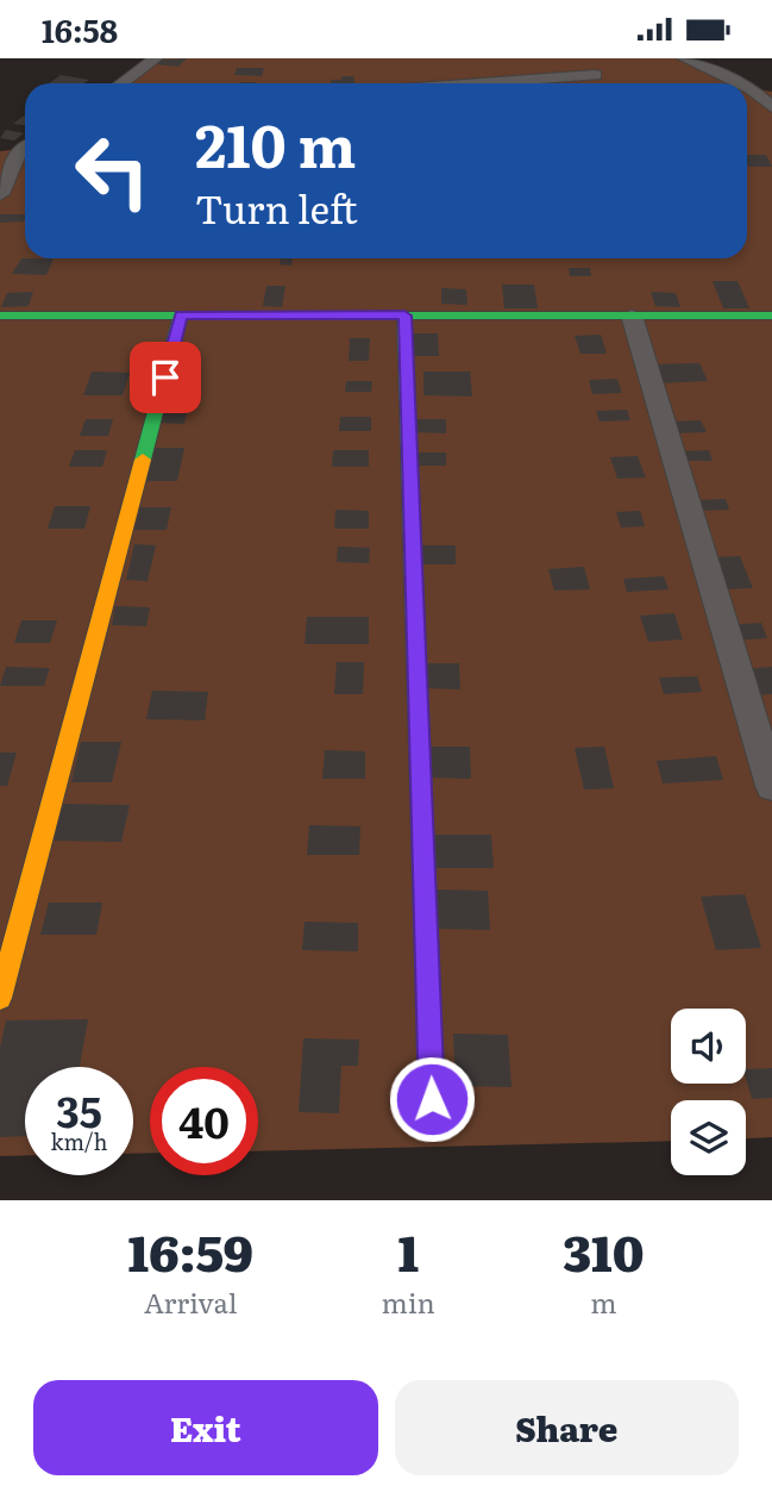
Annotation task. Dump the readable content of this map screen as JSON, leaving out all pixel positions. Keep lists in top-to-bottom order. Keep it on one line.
{"page":{"status":"16:58","turn":["210 m","Turn left"],"speed":"35 km/h","limit":"40","eta":["16:59","Arrival","1","min","310","m"],"buttons":["Exit","Share"]}}
